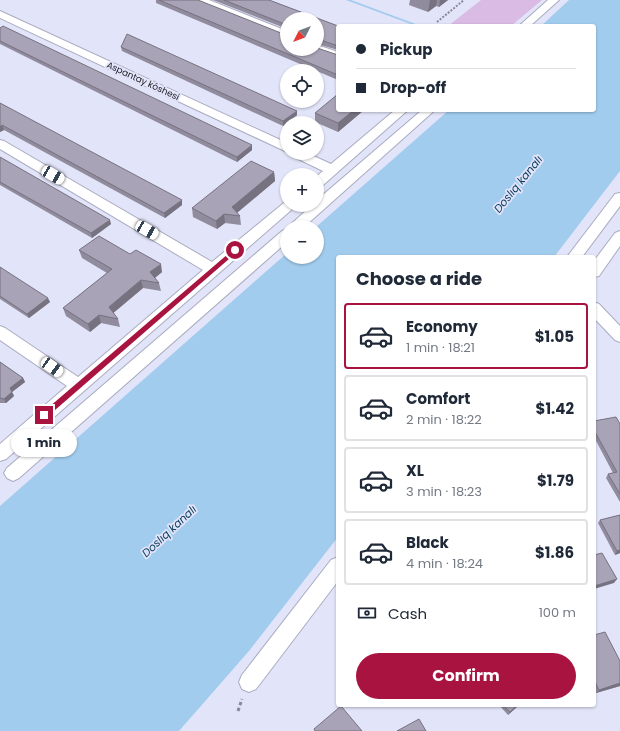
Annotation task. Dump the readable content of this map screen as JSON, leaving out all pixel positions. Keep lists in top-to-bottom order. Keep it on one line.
{"streets":{"street":["Aspantay kóshesi"]},"water":["Doslıq kanalı"],"north":"bottom left","page":{"map_buttons":["+","−"],"banner":["Pickup","Drop-off"],"heading":"Choose a ride","list":[{"name":"Economy","note":"1 min · 18:21","value":"$1.05"},{"name":"Comfort","note":"2 min · 18:22","value":"$1.42"},{"name":"XL","note":"3 min · 18:23","value":"$1.79"},{"name":"Black","note":"4 min · 18:24","value":"$1.86"}],"bubble":"1 min","pay":["Cash","100 m"],"buttons":"Confirm"}}
